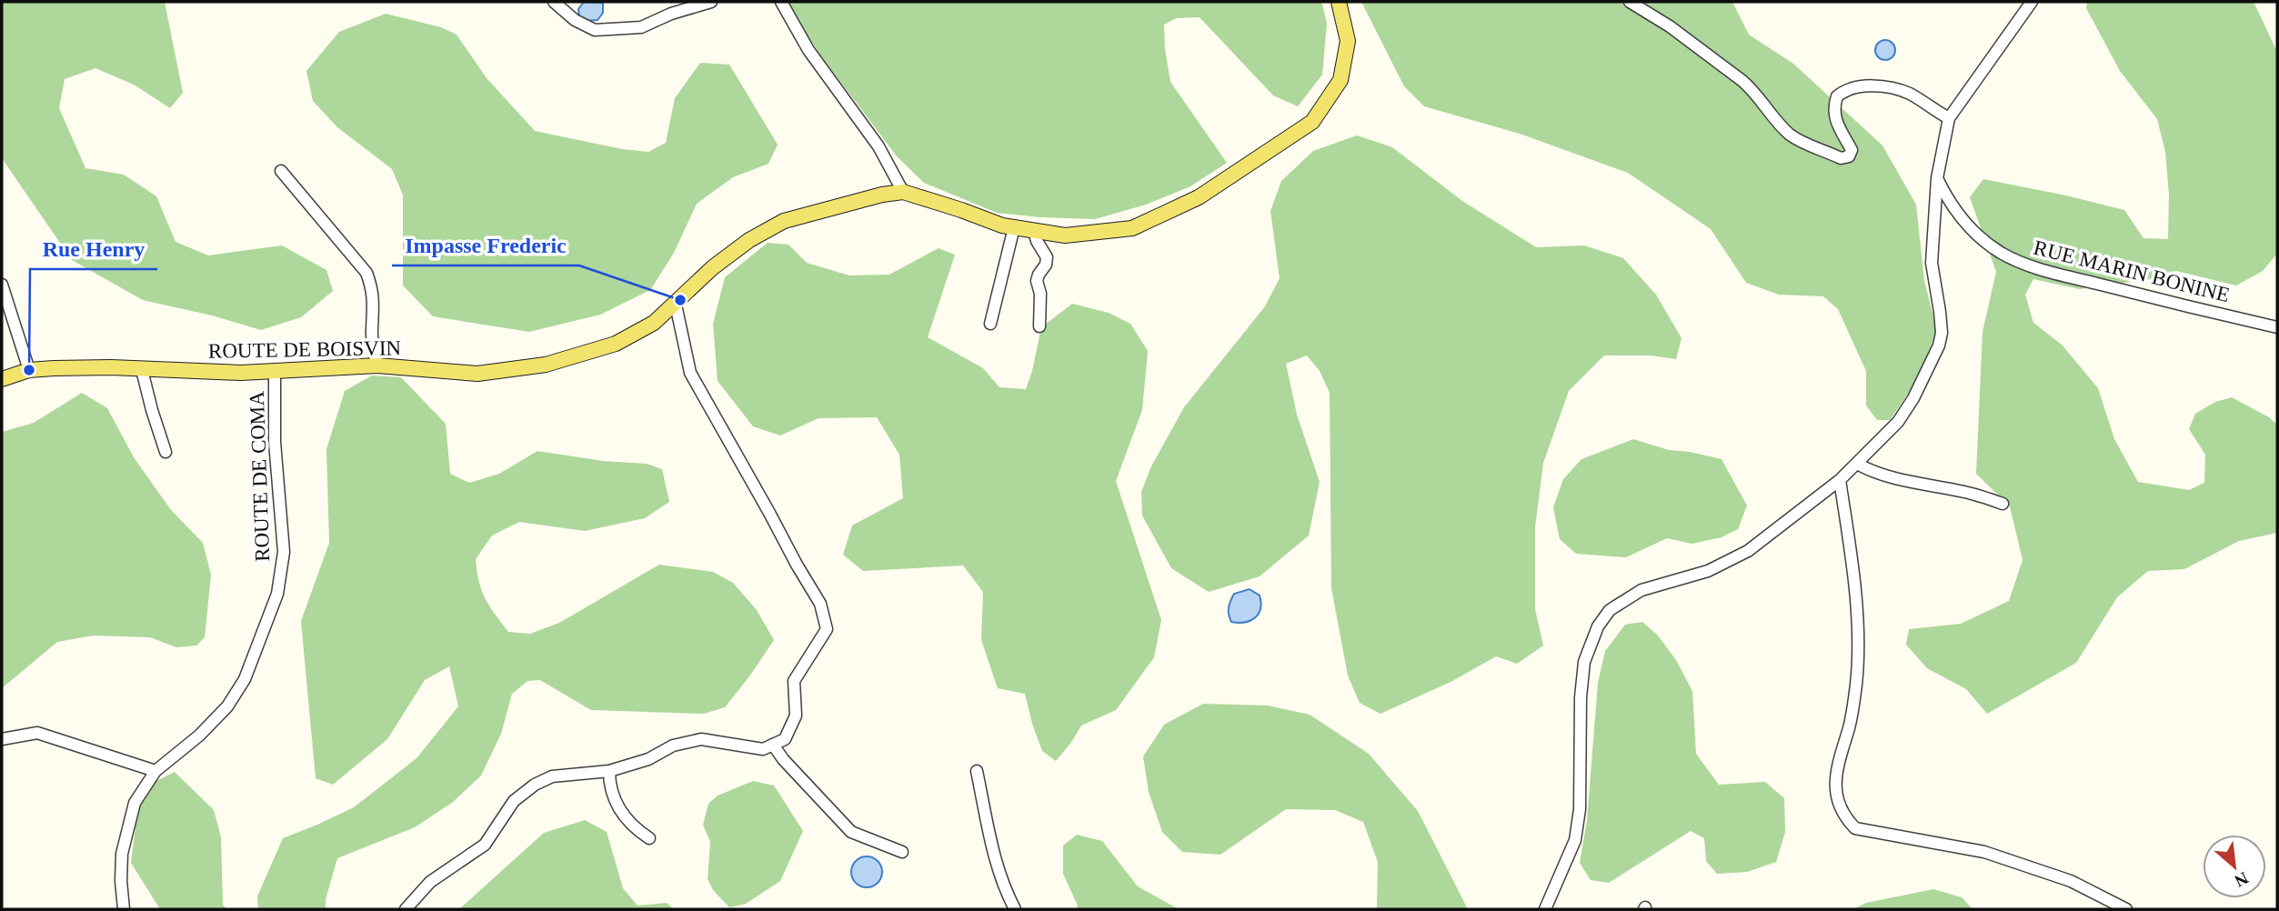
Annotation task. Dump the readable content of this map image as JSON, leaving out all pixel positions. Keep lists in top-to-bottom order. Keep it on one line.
{"streets":{"main road":["ROUTE DE BOISVIN"],"street":["RUE MARIN BONINE","ROUTE DE COMA"]},"crossings":[["ROUTE DE BOISVIN","ROUTE DE COMA"]],"places":["Impasse Frederic","Rue Henry"],"north":"bottom right"}
